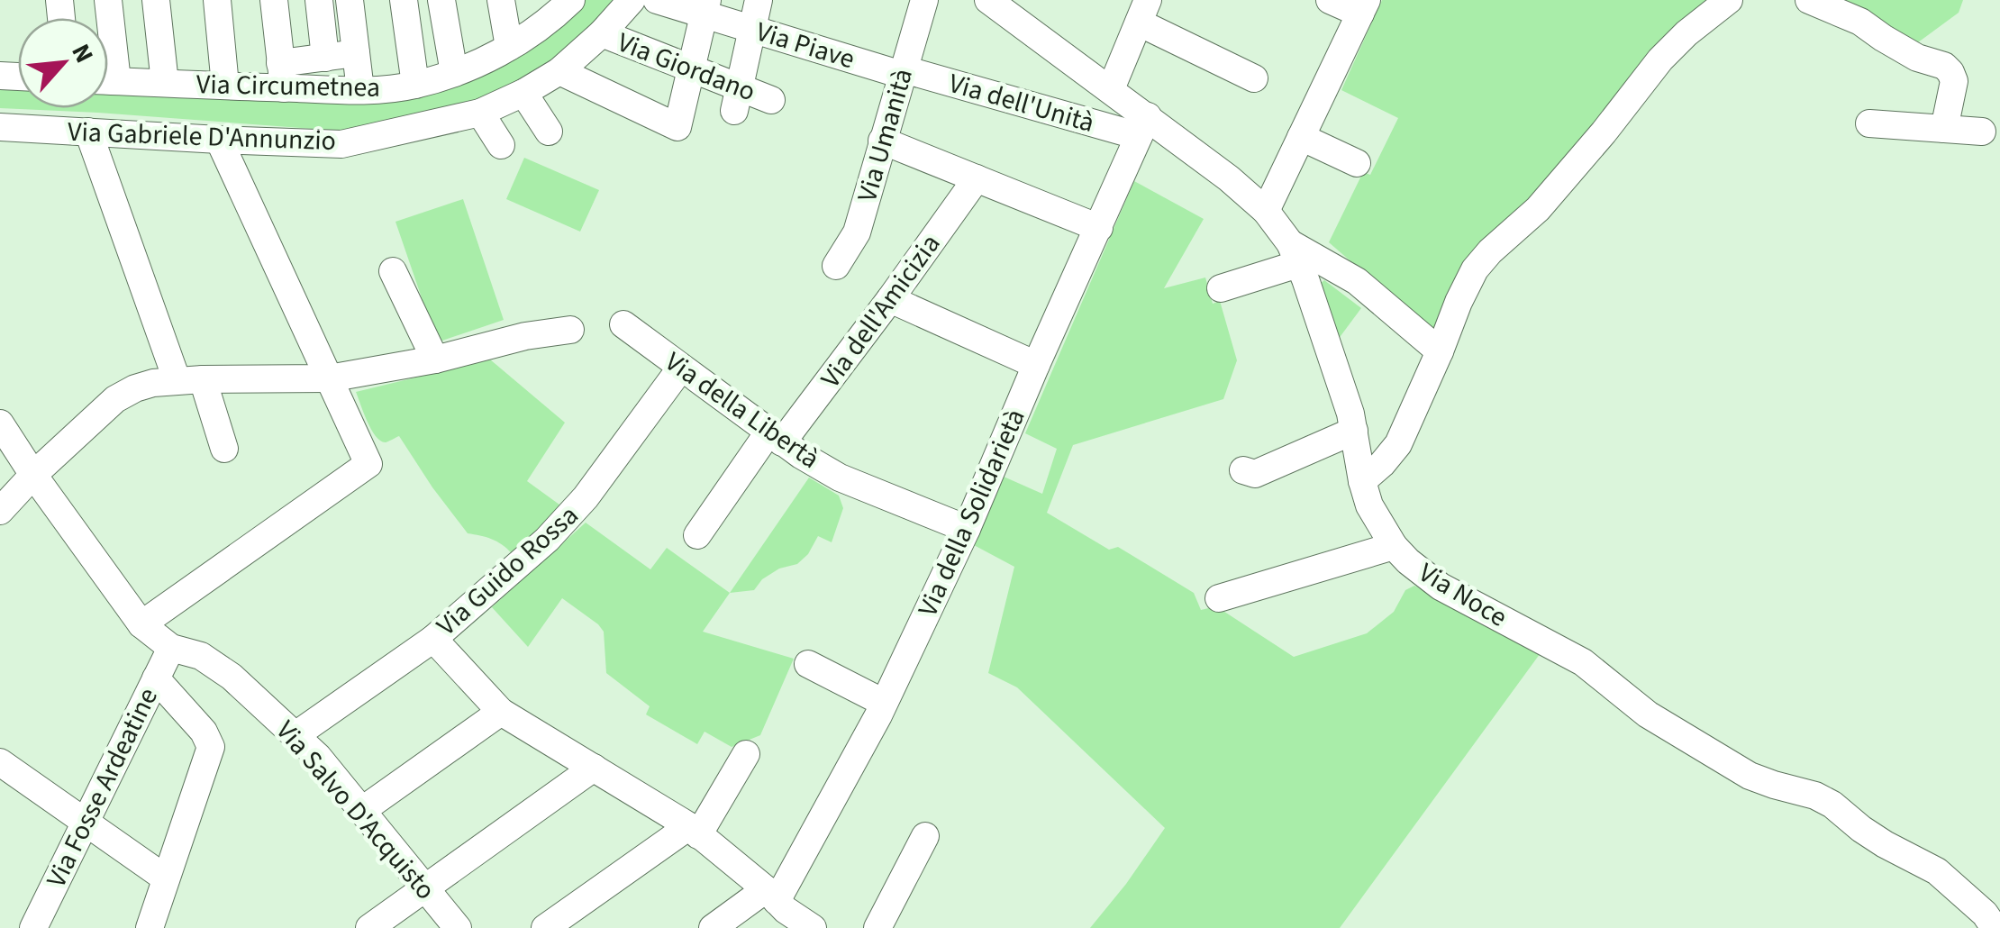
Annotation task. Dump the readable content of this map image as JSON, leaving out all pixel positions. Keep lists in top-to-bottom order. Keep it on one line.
{"streets":{"street":["Via Piave","Via Giordano","Via Circumetnea","Via dell'Unità","Via Umanità","Via Gabriele D'Annunzio","Via dell'Amicizia","Via della Libertà","Via della Solidarietà","Via Guido Rossa","Via Noce","Via Fosse Ardeatine","Via Salvo D'Acquisto"]},"crossings":[["Via Piave","Via dell'Unità"],["Via Piave","Via Umanità"],["Via Giordano","Via Gabriele D'Annunzio"],["Via dell'Unità","Via Umanità"],["Via dell'Unità","Via della Solidarietà"],["Via dell'Unità","Via Noce"],["Via dell'Amicizia","Via della Libertà"],["Via della Libertà","Via della Solidarietà"],["Via della Libertà","Via Guido Rossa"],["Via della Solidarietà","Via Noce"],["Via Guido Rossa","Via Salvo D'Acquisto"],["Via Fosse Ardeatine","Via Salvo D'Acquisto"]],"north":"top right"}
